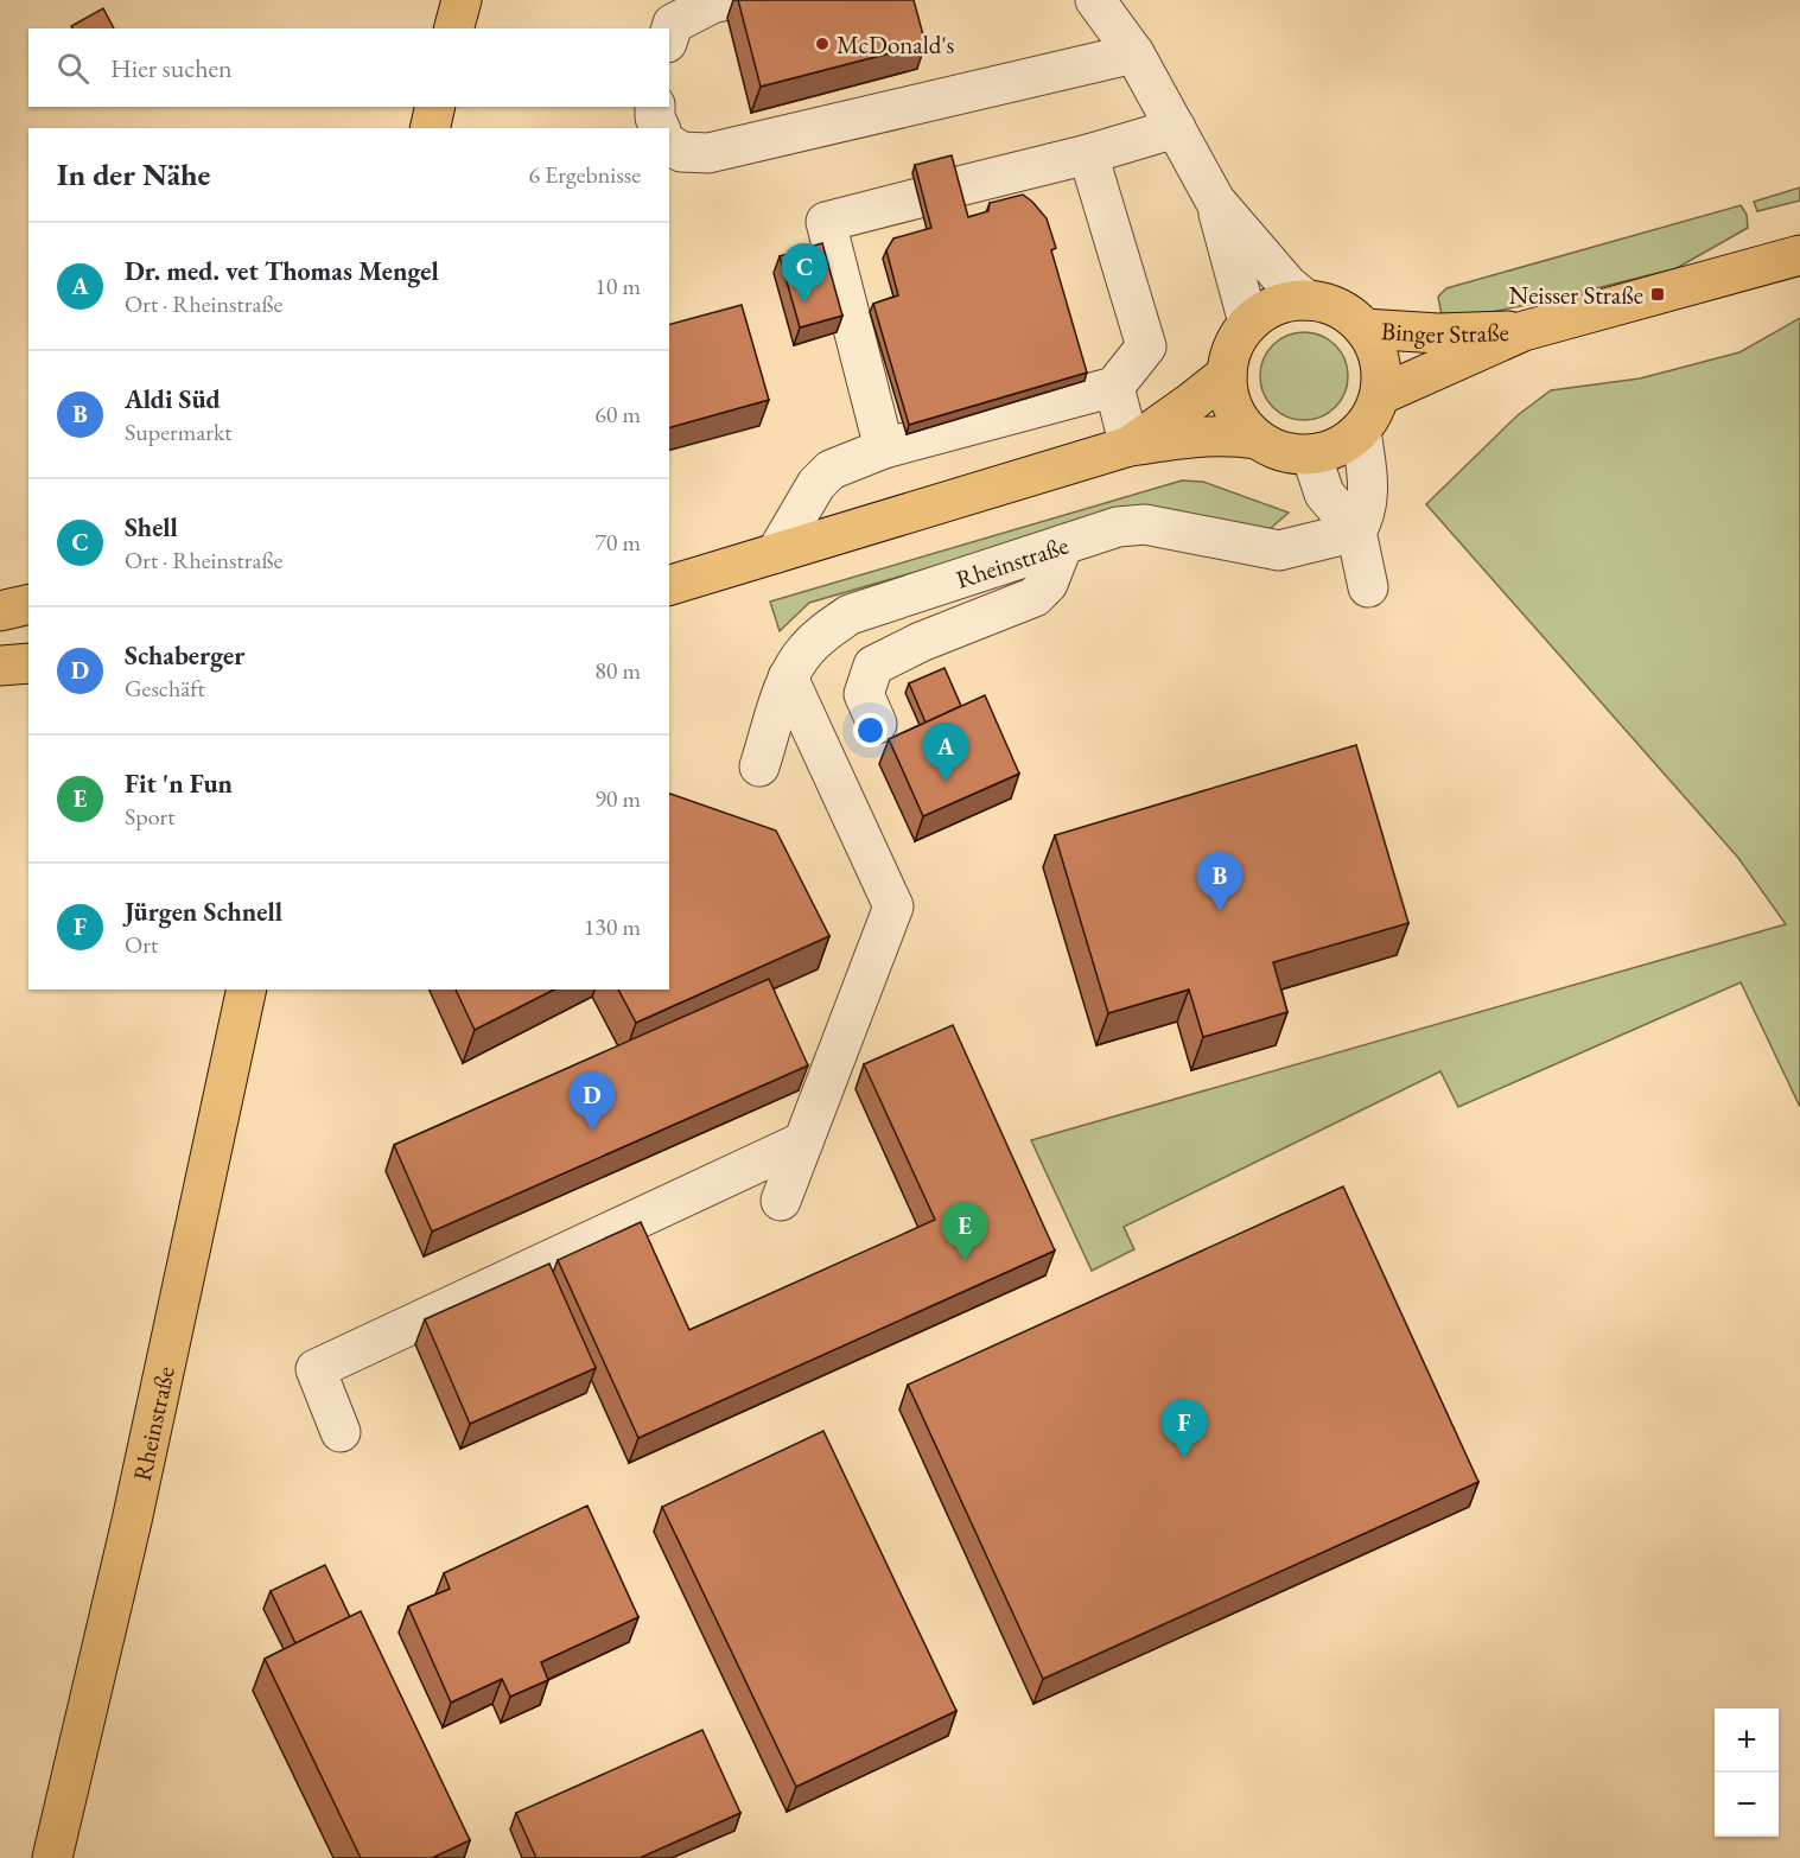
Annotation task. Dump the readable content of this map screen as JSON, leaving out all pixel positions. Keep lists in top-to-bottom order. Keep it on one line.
{"streets":{"main road":["Binger Straße","Rheinstraße"]},"places":{"other":["McDonald's"],"transit":["Neisser Straße"]},"page":{"search":"Hier suchen","heading":["In der Nähe","6 Ergebnisse"],"list":[{"mark":"A","name":"Dr. med. vet Thomas Mengel","note":"Ort · Rheinstraße","value":"10 m"},{"mark":"B","name":"Aldi Süd","note":"Supermarkt","value":"60 m"},{"mark":"C","name":"Shell","note":"Ort · Rheinstraße","value":"70 m"},{"mark":"D","name":"Schaberger","note":"Geschäft","value":"80 m"},{"mark":"E","name":"Fit 'n Fun","note":"Sport","value":"90 m"},{"mark":"F","name":"Jürgen Schnell","note":"Ort","value":"130 m"}],"pins":["C","A","B","D","E","F"],"map_buttons":["+","−"]}}
